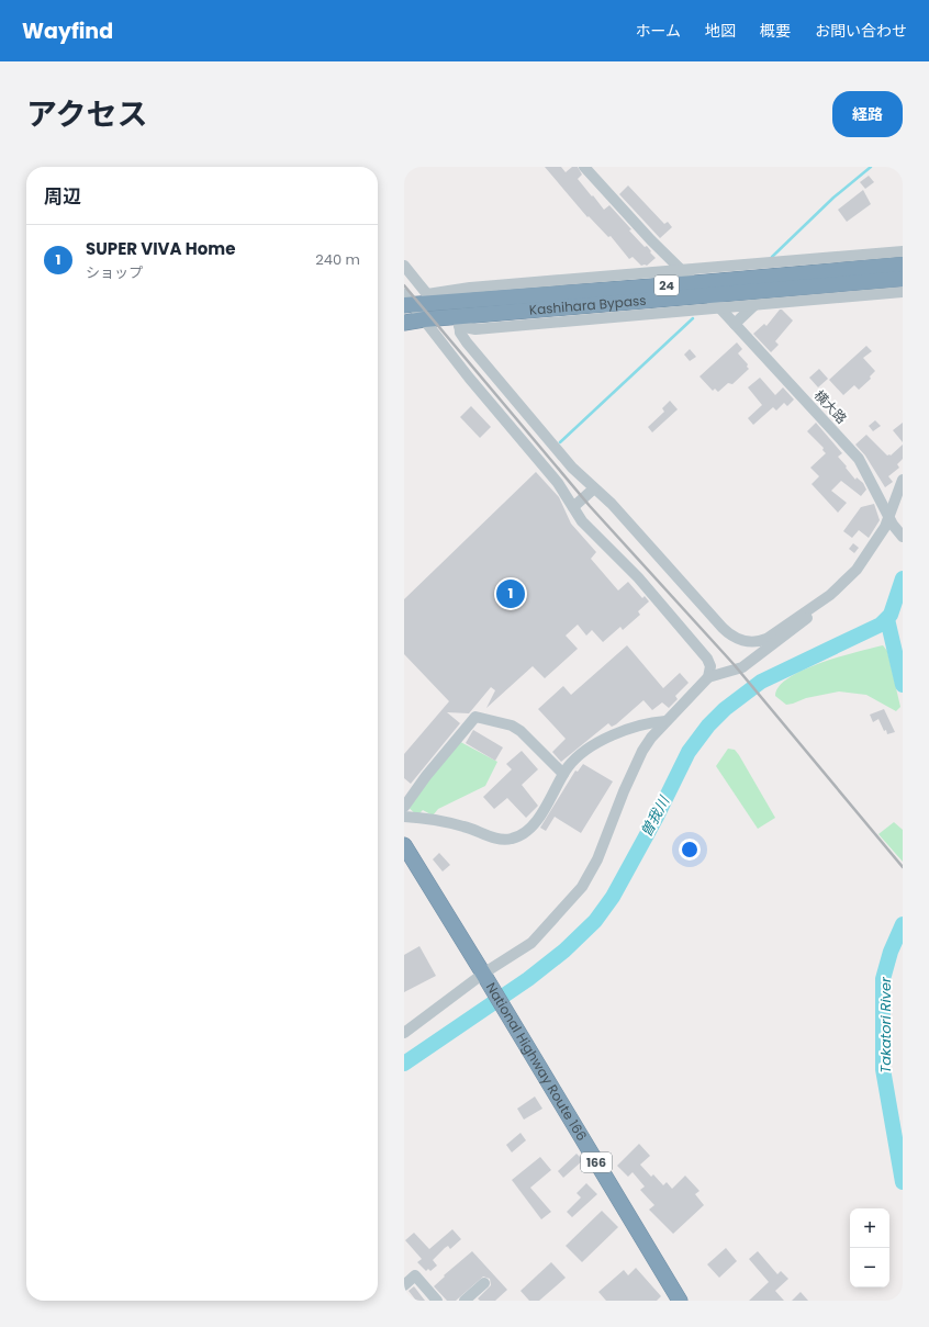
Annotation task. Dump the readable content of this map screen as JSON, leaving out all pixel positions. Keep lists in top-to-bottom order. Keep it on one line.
{"streets":{"highway":["24","Kashihara Bypass","National Highway Route 166","166"],"street":["横大路"]},"crossings":[["Kashihara Bypass","横大路"]],"water":["曽我川","Takatori River"],"page":{"header":"Wayfind","nav":["ホーム","地図","概要","お問い合わせ"],"title":"アクセス","buttons":"経路","heading":"周辺","list":[{"mark":"1","name":"SUPER VIVA Home","note":"ショップ","value":"240 m"}],"pins":"1","map_buttons":["+","−"]}}
